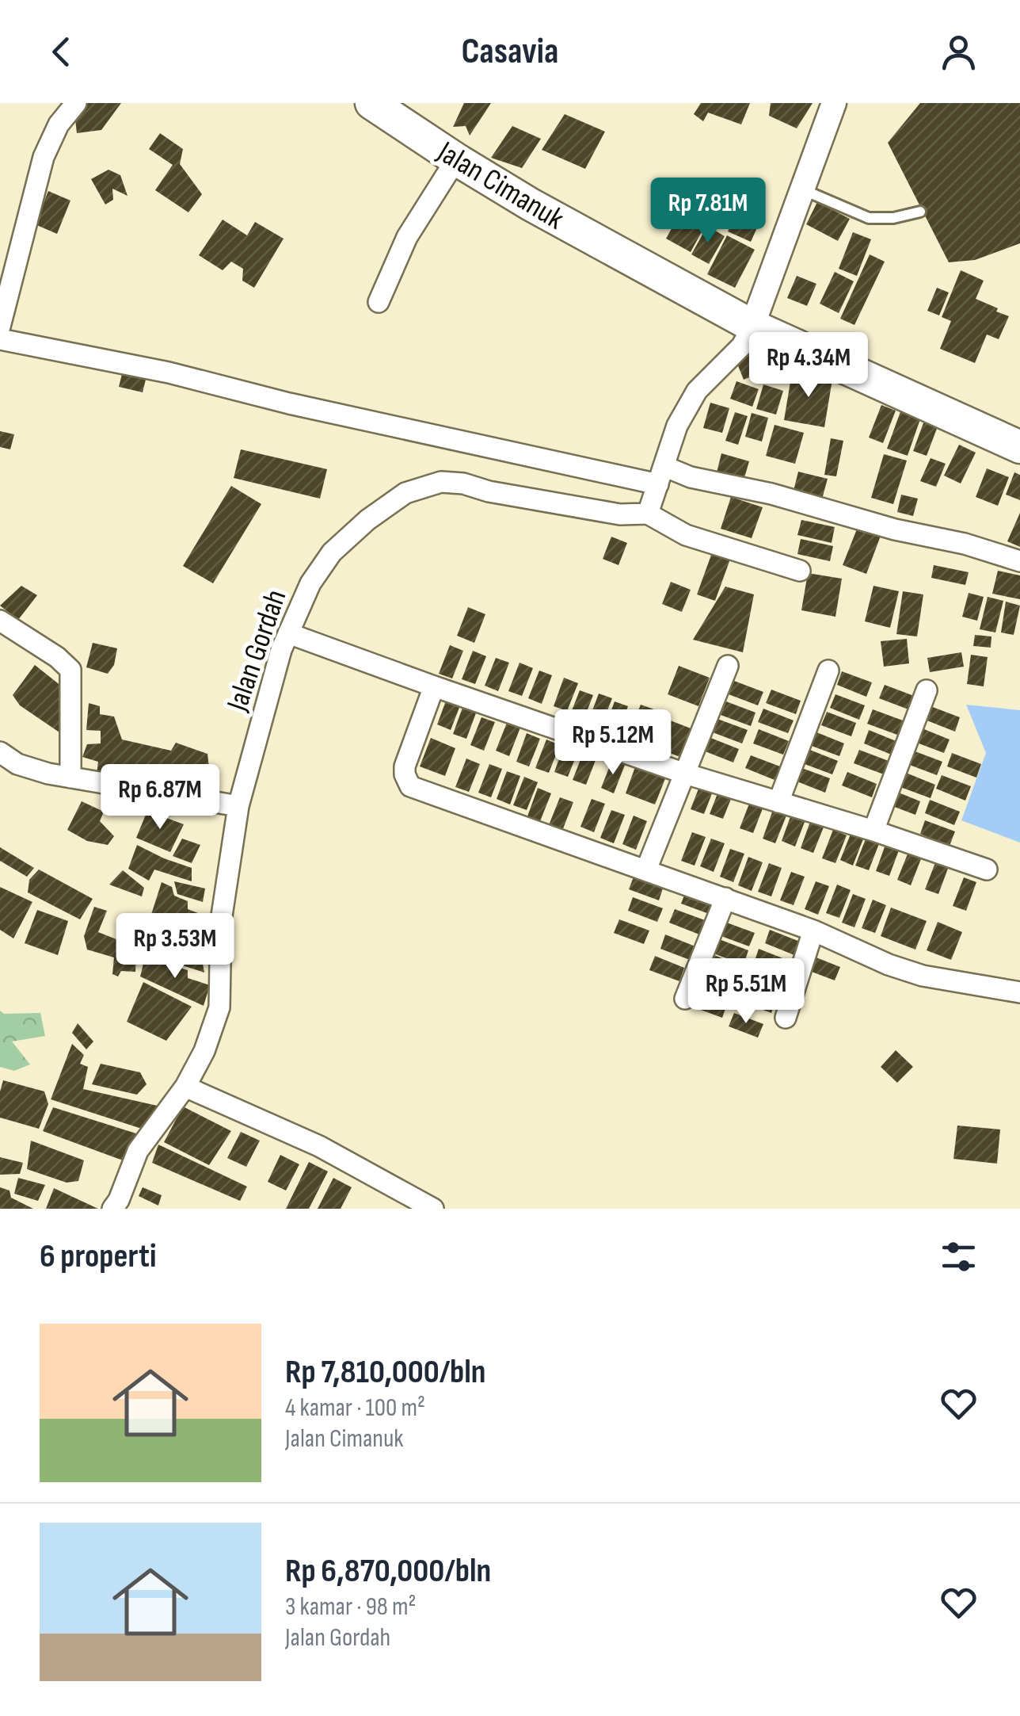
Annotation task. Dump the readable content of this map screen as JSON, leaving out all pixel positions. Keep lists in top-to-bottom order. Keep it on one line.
{"streets":{"main road":["Jalan Cimanuk"],"street":["Jalan Gordah"]},"page":{"header":"Casavia","price":["Rp 7.81M","Rp 4.34M","Rp 5.12M","Rp 6.87M","Rp 3.53M","Rp 5.51M"],"heading":"6 properti","list":[{"name":"Rp 7,810,000/bln","note":"4 kamar · 100 m² · Jalan Cimanuk"},{"name":"Rp 6,870,000/bln","note":"3 kamar · 98 m² · Jalan Gordah"}]}}
